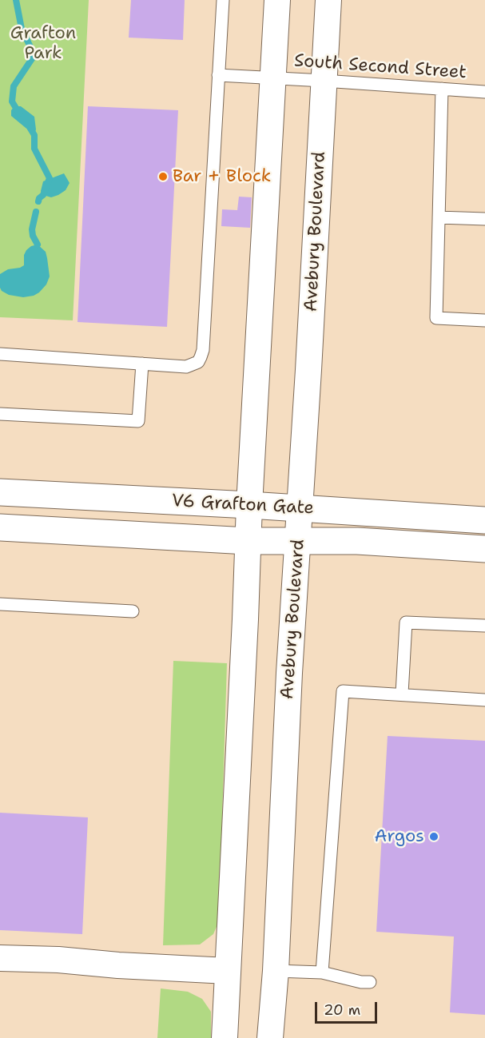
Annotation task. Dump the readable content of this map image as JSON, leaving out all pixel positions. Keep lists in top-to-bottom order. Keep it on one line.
{"streets":{"street":["Avebury Boulevard","V6 Grafton Gate"],"lane":["South Second Street"]},"crossings":[["South Second Street","Avebury Boulevard"],["Avebury Boulevard","V6 Grafton Gate"]],"parks":["Grafton Park"],"places":["Bar + Block","Argos"],"scale_bar":"20 m"}
